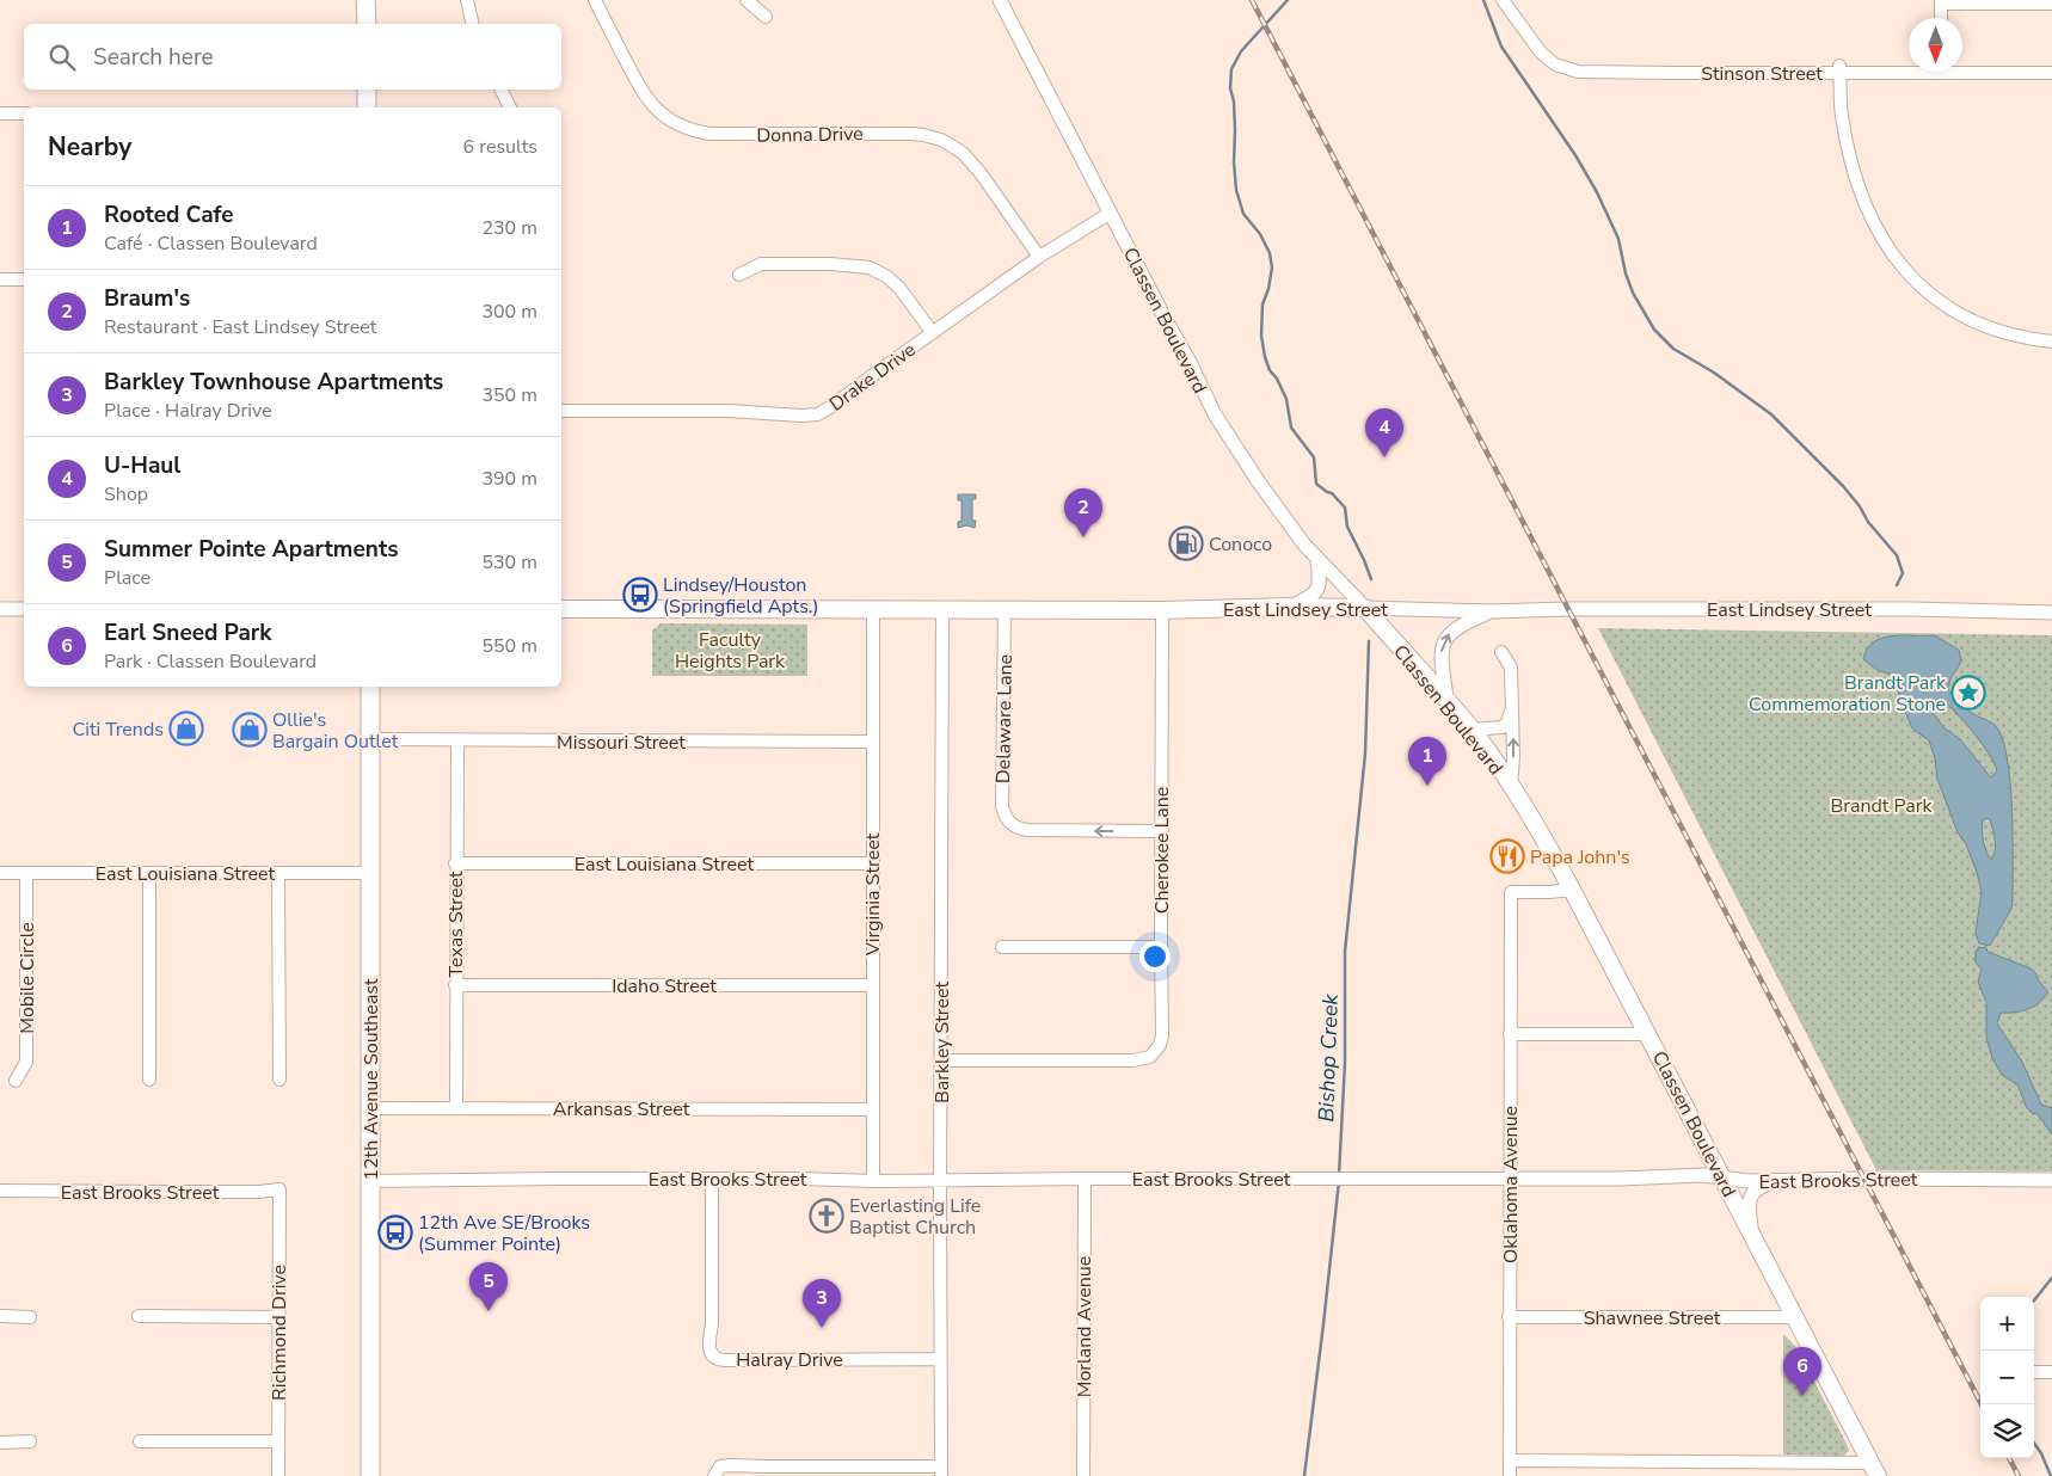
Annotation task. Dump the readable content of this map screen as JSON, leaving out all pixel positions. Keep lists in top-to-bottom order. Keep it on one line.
{"streets":{"main road":["Classen Boulevard","East Lindsey Street","12th Avenue Southeast"],"street":["Stinson Street","Donna Drive","Drake Drive","Delaware Lane","Missouri Street","Cherokee Lane","East Louisiana Street","Virginia Street","Texas Street","Mobile Circle","Idaho Street","Barkley Street","Arkansas Street","East Brooks Street","Oklahoma Avenue","Shawnee Street","Morland Avenue","Richmond Drive","Halray Drive"]},"crossings":[["Donna Drive","Drake Drive"],["Classen Boulevard","Drake Drive"],["Classen Boulevard","East Lindsey Street"],["Classen Boulevard","East Brooks Street"],["Classen Boulevard","Oklahoma Avenue"],["Classen Boulevard","Shawnee Street"],["East Lindsey Street","Delaware Lane"],["East Lindsey Street","Cherokee Lane"],["East Lindsey Street","Virginia Street"],["East Lindsey Street","Barkley Street"],["Delaware Lane","Cherokee Lane"],["Missouri Street","Virginia Street"],["Missouri Street","Texas Street"],["Missouri Street","12th Avenue Southeast"],["Cherokee Lane","Barkley Street"],["East Louisiana Street","Virginia Street"],["East Louisiana Street","Texas Street"],["East Louisiana Street","Mobile Circle"],["East Louisiana Street","12th Avenue Southeast"],["Virginia Street","Idaho Street"],["Virginia Street","Arkansas Street"],["Virginia Street","East Brooks Street"],["Texas Street","Idaho Street"],["Texas Street","Arkansas Street"],["Barkley Street","East Brooks Street"],["Barkley Street","Halray Drive"],["12th Avenue Southeast","Arkansas Street"],["12th Avenue Southeast","East Brooks Street"],["East Brooks Street","Oklahoma Avenue"],["East Brooks Street","Morland Avenue"],["East Brooks Street","Richmond Drive"],["East Brooks Street","Halray Drive"],["Oklahoma Avenue","Shawnee Street"]],"water":["Bishop Creek"],"parks":["Faculty Heights Park","Brandt Park"],"places":{"fuel station":["Conoco"],"bus stop":["Lindsey/Houston (Springfield Apts.)","12th Ave SE/Brooks (Summer Pointe)"],"place":["Brandt Park Commemoration Stone"],"shop":["Citi Trends","Ollie's Bargain Outlet"],"restaurant":["Papa John's"],"church":["Everlasting Life Baptist Church"]},"north":"bottom","page":{"search":"Search here","heading":["Nearby","6 results"],"list":[{"mark":"1","name":"Rooted Cafe","note":"Café · Classen Boulevard","value":"230 m"},{"mark":"2","name":"Braum's","note":"Restaurant · East Lindsey Street","value":"300 m"},{"mark":"3","name":"Barkley Townhouse Apartments","note":"Place · Halray Drive","value":"350 m"},{"mark":"4","name":"U-Haul","note":"Shop","value":"390 m"},{"mark":"5","name":"Summer Pointe Apartments","note":"Place","value":"530 m"},{"mark":"6","name":"Earl Sneed Park","note":"Park · Classen Boulevard","value":"550 m"}],"pins":["4","2","1","5","3","6"],"map_buttons":["+","−"]}}
